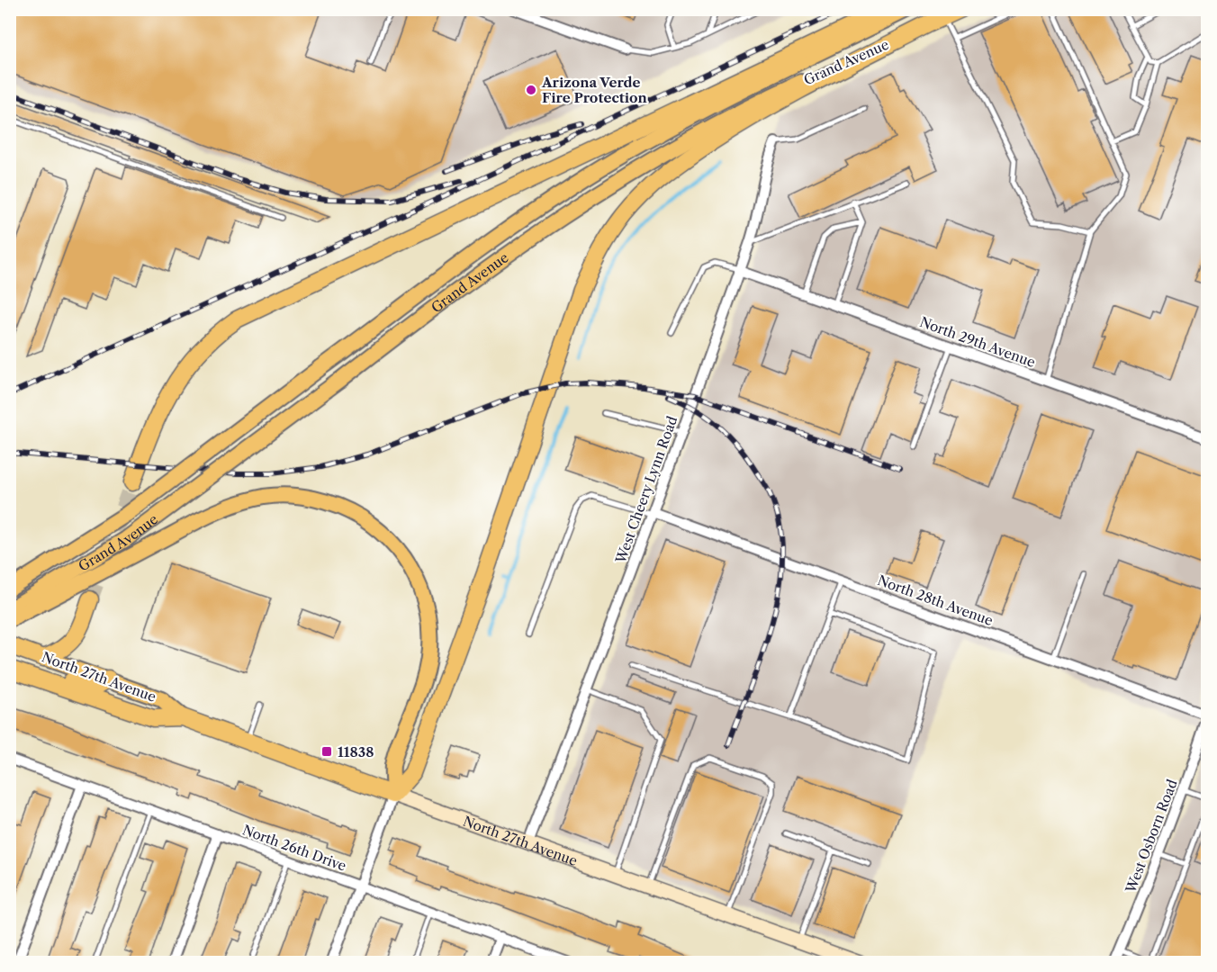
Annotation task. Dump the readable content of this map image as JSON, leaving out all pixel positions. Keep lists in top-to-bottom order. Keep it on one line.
{"streets":{"highway":["Grand Avenue","North 27th Avenue"],"street":["North 29th Avenue","West Cheery Lynn Road","North 28th Avenue","West Osborn Road","North 26th Drive"]},"crossings":[["North 29th Avenue","West Cheery Lynn Road"],["West Cheery Lynn Road","North 28th Avenue"],["West Cheery Lynn Road","North 27th Avenue"],["North 28th Avenue","West Osborn Road"]],"places":{"other":["Arizona Verde Fire Protection"],"transit":["11838"]}}
